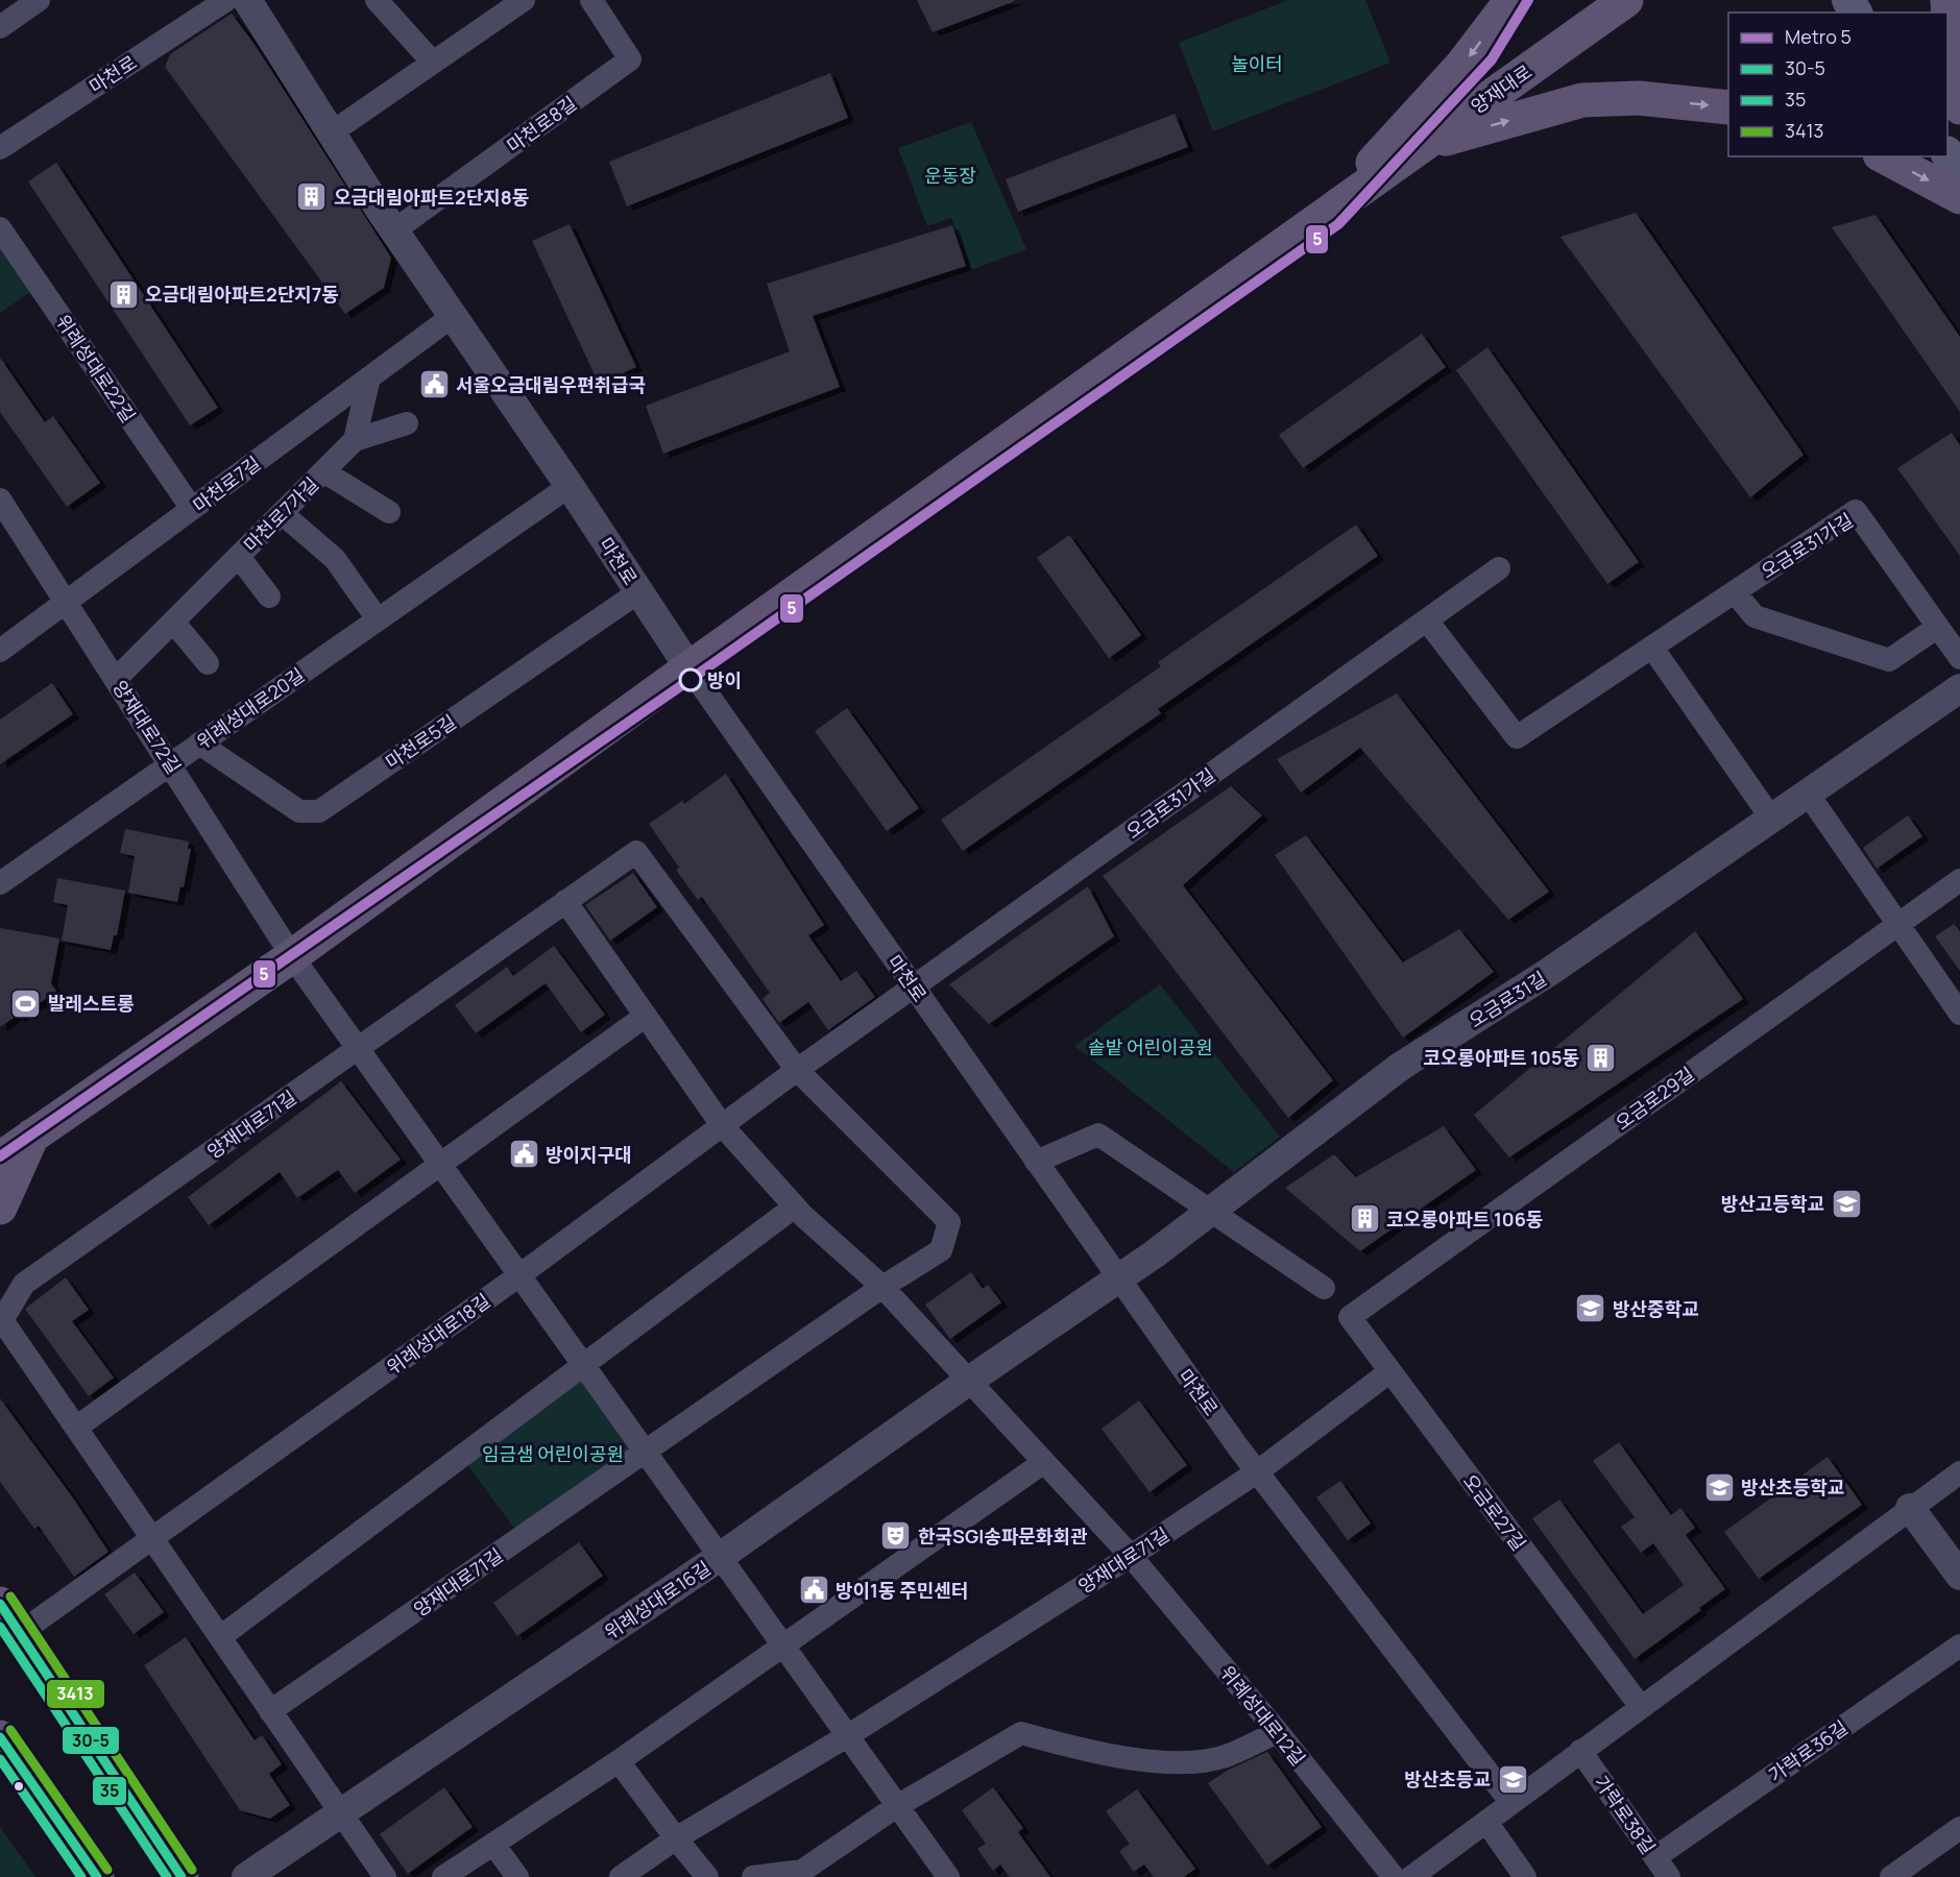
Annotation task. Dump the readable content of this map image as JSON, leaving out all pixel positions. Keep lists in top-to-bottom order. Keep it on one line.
{"streets":{"main road":["양재대로"],"street":["마천로","마천로8길","위례성대로22길","마천로7길","마천로7가길","오금로31가길","위례성대로20길","양재대로72길","마천로5길","오금로31길","오금로29길","양재대로71길","위례성대로18길","오금로27길","위례성대로16길","위례성대로12길","가락로36길","가락로38길"]},"crossings":[["마천로","양재대로"],["마천로","마천로8길"],["마천로","마천로7길"],["마천로","오금로31가길"],["마천로","위례성대로20길"],["마천로","마천로5길"],["마천로","오금로31길"],["마천로","양재대로71길"],["마천로","위례성대로18길"],["마천로","위례성대로16길"],["양재대로","양재대로72길"],["위례성대로22길","마천로7길"],["마천로7길","양재대로72길"],["마천로7가길","양재대로72길"],["오금로31가길","위례성대로18길"],["위례성대로20길","양재대로72길"],["위례성대로20길","마천로5길"],["오금로31길","위례성대로16길"],["오금로29길","오금로27길"],["양재대로71길","오금로27길"],["양재대로71길","위례성대로12길"],["가락로36길","가락로38길"]],"parks":["놀이터","운동장","솥밭 어린이공원","임금샘 어린이공원"],"places":{"building":["오금대림아파트2단지8동","오금대림아파트2단지7동","코오롱아파트 105동","코오롱아파트 106동"],"public building":["서울오금대림우편취급국","방이지구대","방이1동 주민센터"],"other":["방이"],"sports":["발레스트롱"],"school or university":["방산고등학교","방산중학교","방산초등학교","방산초등교"],"theatre":["한국SGI송파문화회관"]},"lines":["metro line 5","transit line 3413","transit line 30-5","transit line 35"],"legend":["Metro 5","30-5","35","3413"]}
